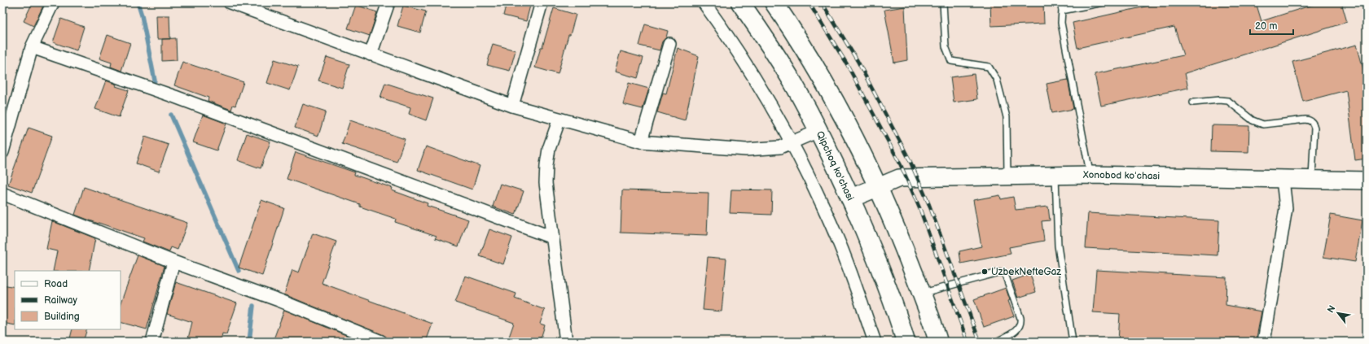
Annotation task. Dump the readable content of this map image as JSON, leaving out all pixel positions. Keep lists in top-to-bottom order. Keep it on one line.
{"streets":{"main road":["Qipchoq ko'chasi","Xonobod koʻchasi"]},"places":["UzbekNefteGaz"],"legend":["Road","Railway","Building"],"scale_bar":"20 m","north":"top left"}
